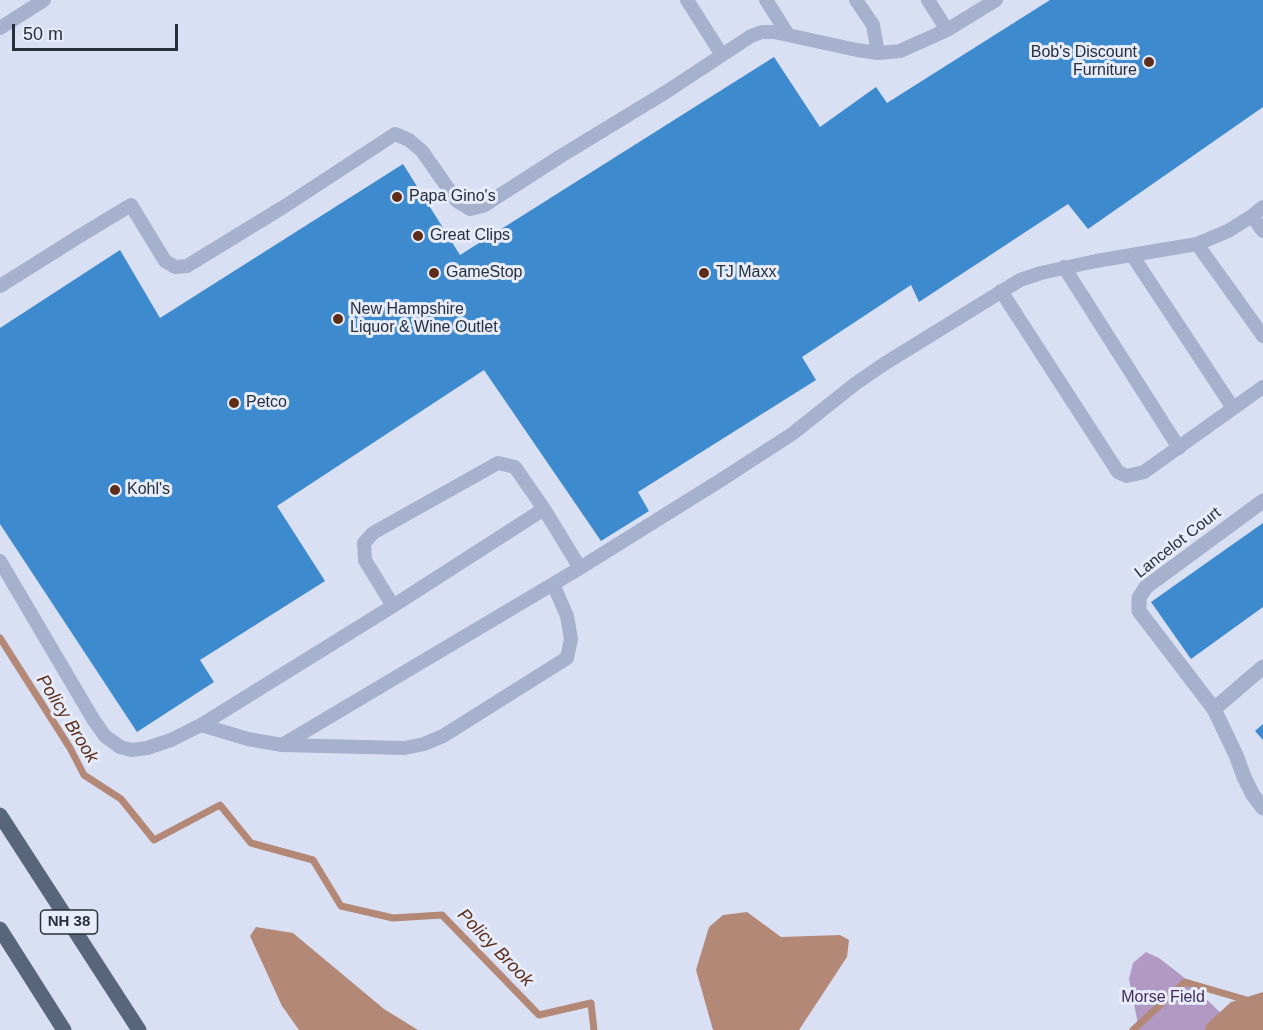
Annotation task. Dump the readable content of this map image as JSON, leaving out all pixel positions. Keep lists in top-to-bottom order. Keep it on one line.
{"streets":{"main road":["NH 38"],"street":["Lancelot Court"]},"water":["Policy Brook"],"parks":["Morse Field"],"places":["Bob's Discount Furniture","Papa Gino's","Great Clips","GameStop","TJ Maxx","New Hampshire Liquor & Wine Outlet","Petco","Kohl's"],"scale_bar":"50 m"}
